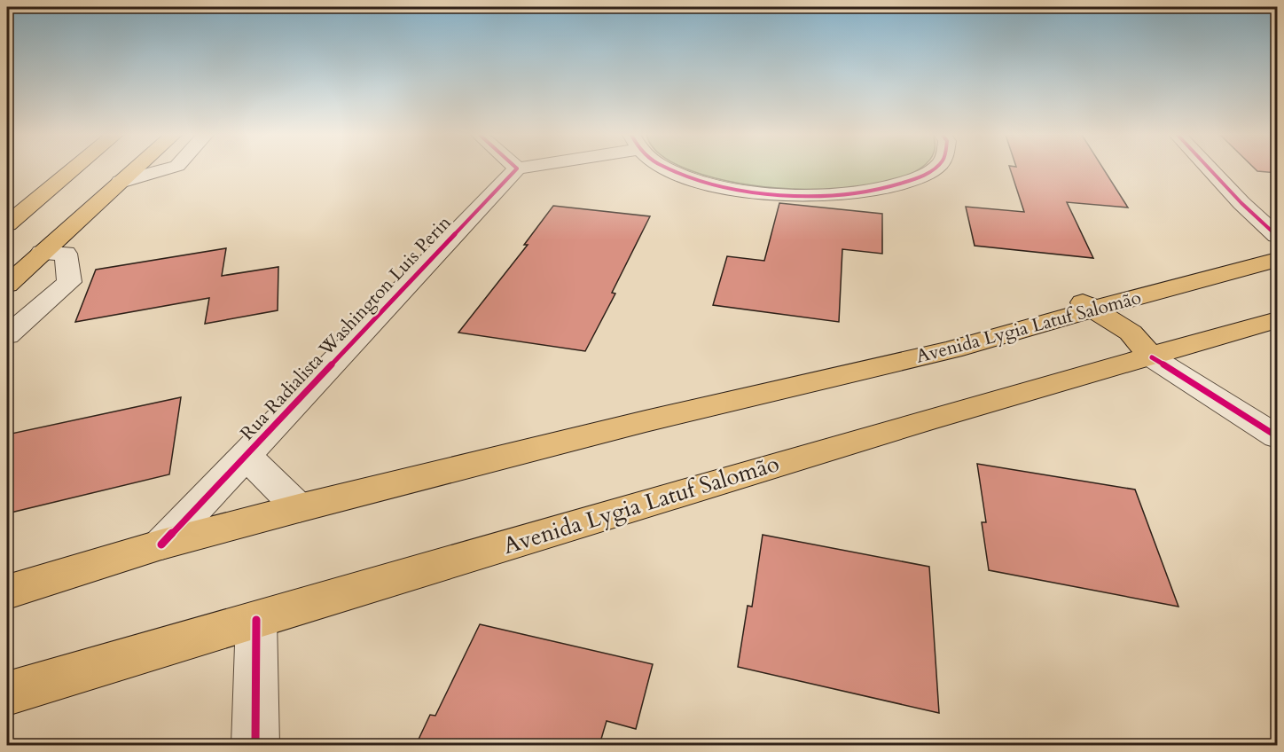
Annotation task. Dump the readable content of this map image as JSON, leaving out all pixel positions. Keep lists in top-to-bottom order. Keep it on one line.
{"streets":{"main road":["Avenida Lygia Latuf Salomão"],"street":["Rua Radialista Washington Luis Perin"]},"crossings":[["Avenida Lygia Latuf Salomão","Rua Radialista Washington Luis Perin"]]}
